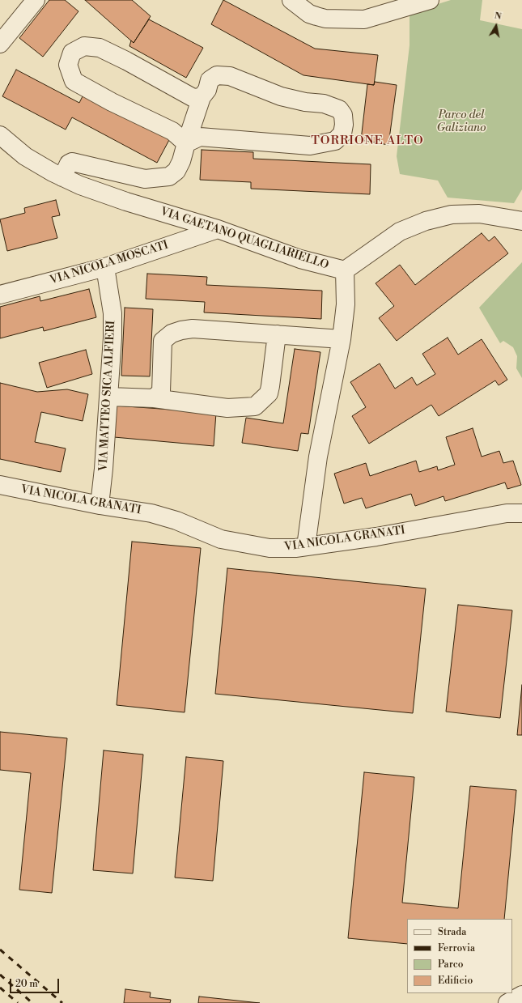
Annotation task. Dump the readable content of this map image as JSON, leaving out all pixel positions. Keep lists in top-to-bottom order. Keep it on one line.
{"streets":{"street":["VIA GAETANO QUAGLIARIELLO","VIA NICOLA MOSCATI","VIA MATTEO SICA ALFIERI","VIA NICOLA GRANATI"]},"crossings":[["VIA GAETANO QUAGLIARIELLO","VIA NICOLA MOSCATI"],["VIA NICOLA MOSCATI","VIA MATTEO SICA ALFIERI"],["VIA MATTEO SICA ALFIERI","VIA NICOLA GRANATI"]],"districts":["TORRIONE ALTO"],"parks":["Parco del Galiziano"],"legend":["Strada","Ferrovia","Parco","Edificio"],"scale_bar":"20 m","north":"top"}
